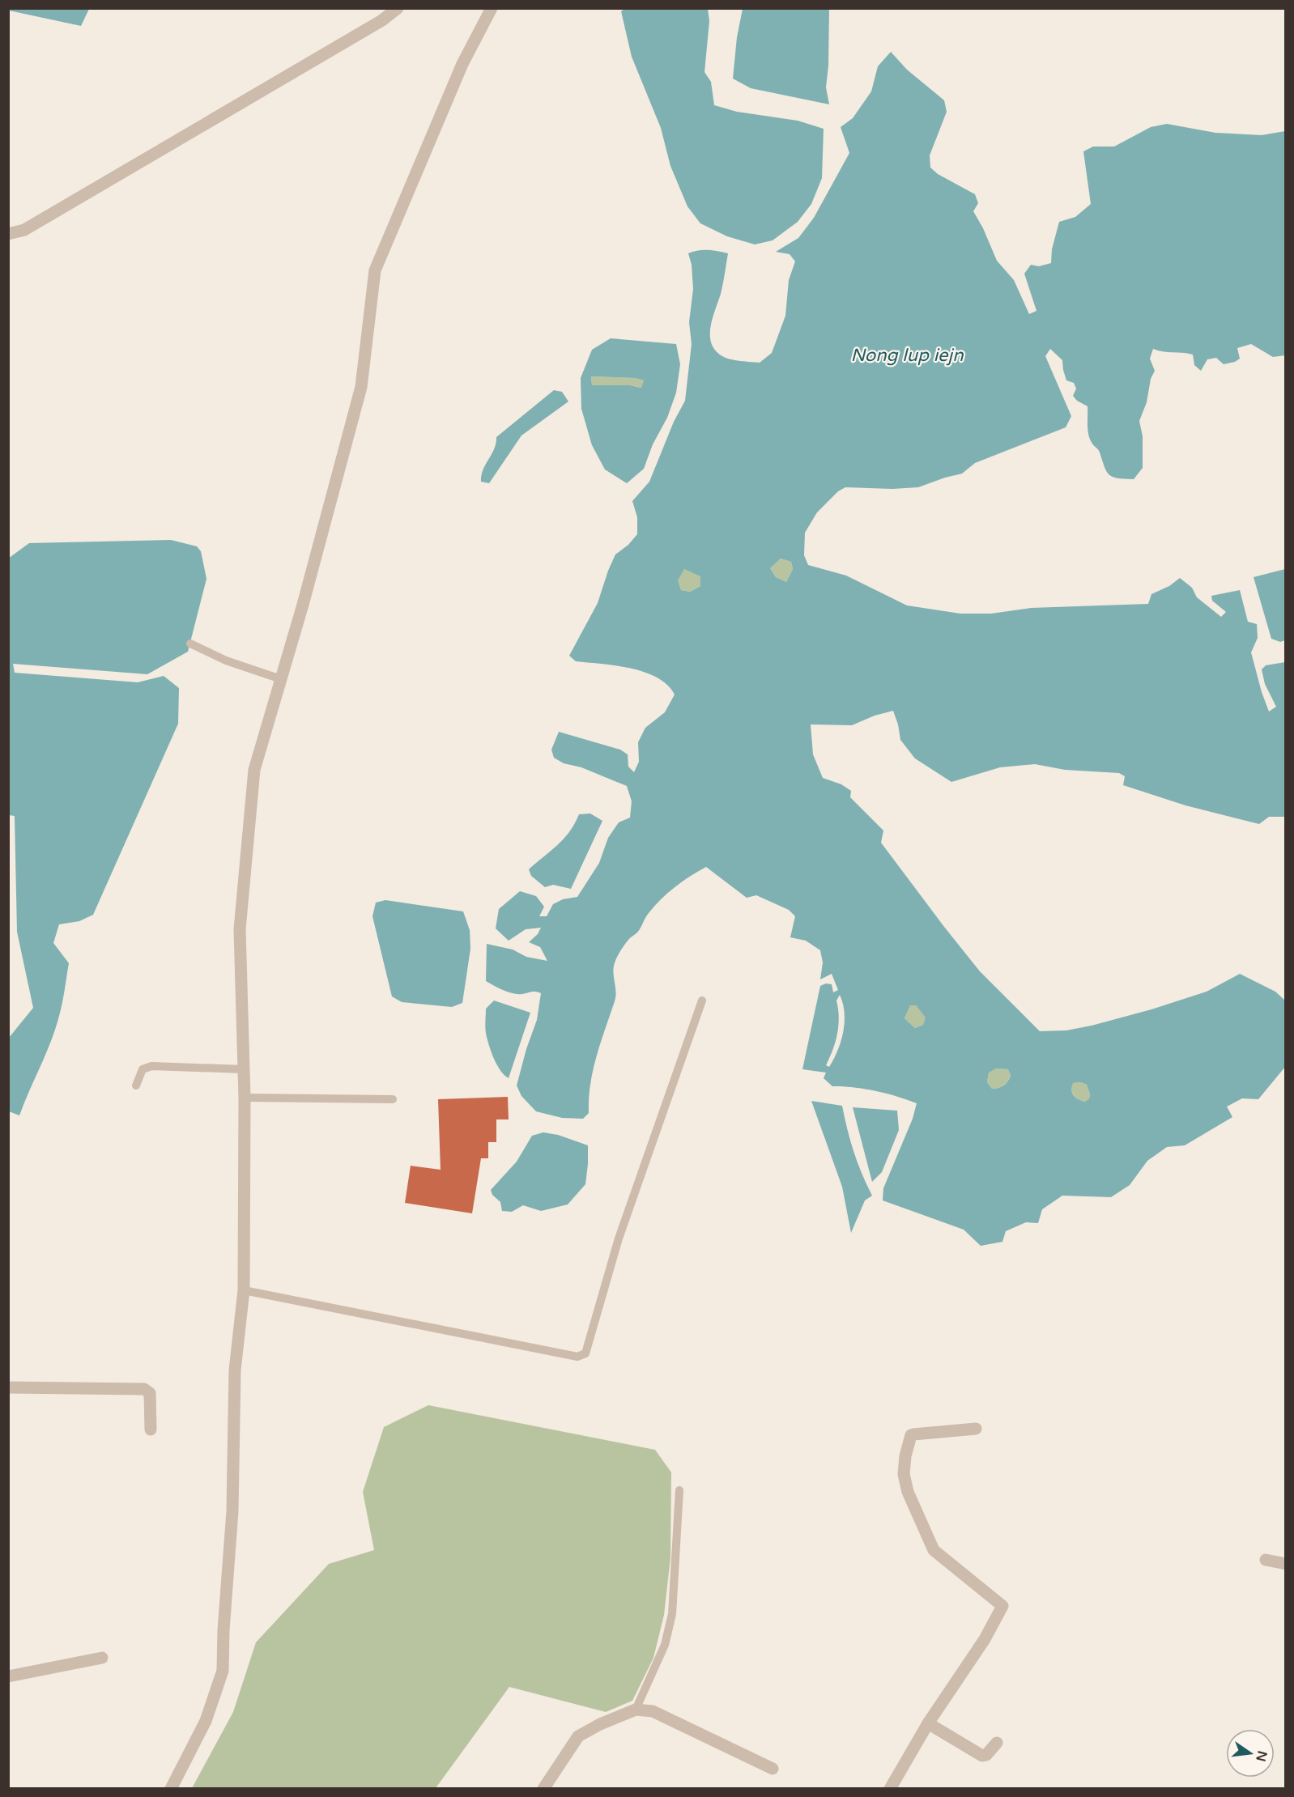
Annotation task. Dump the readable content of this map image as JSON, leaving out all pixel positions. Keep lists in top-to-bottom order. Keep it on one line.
{"water":["Nong lup iejn"],"north":"right"}
